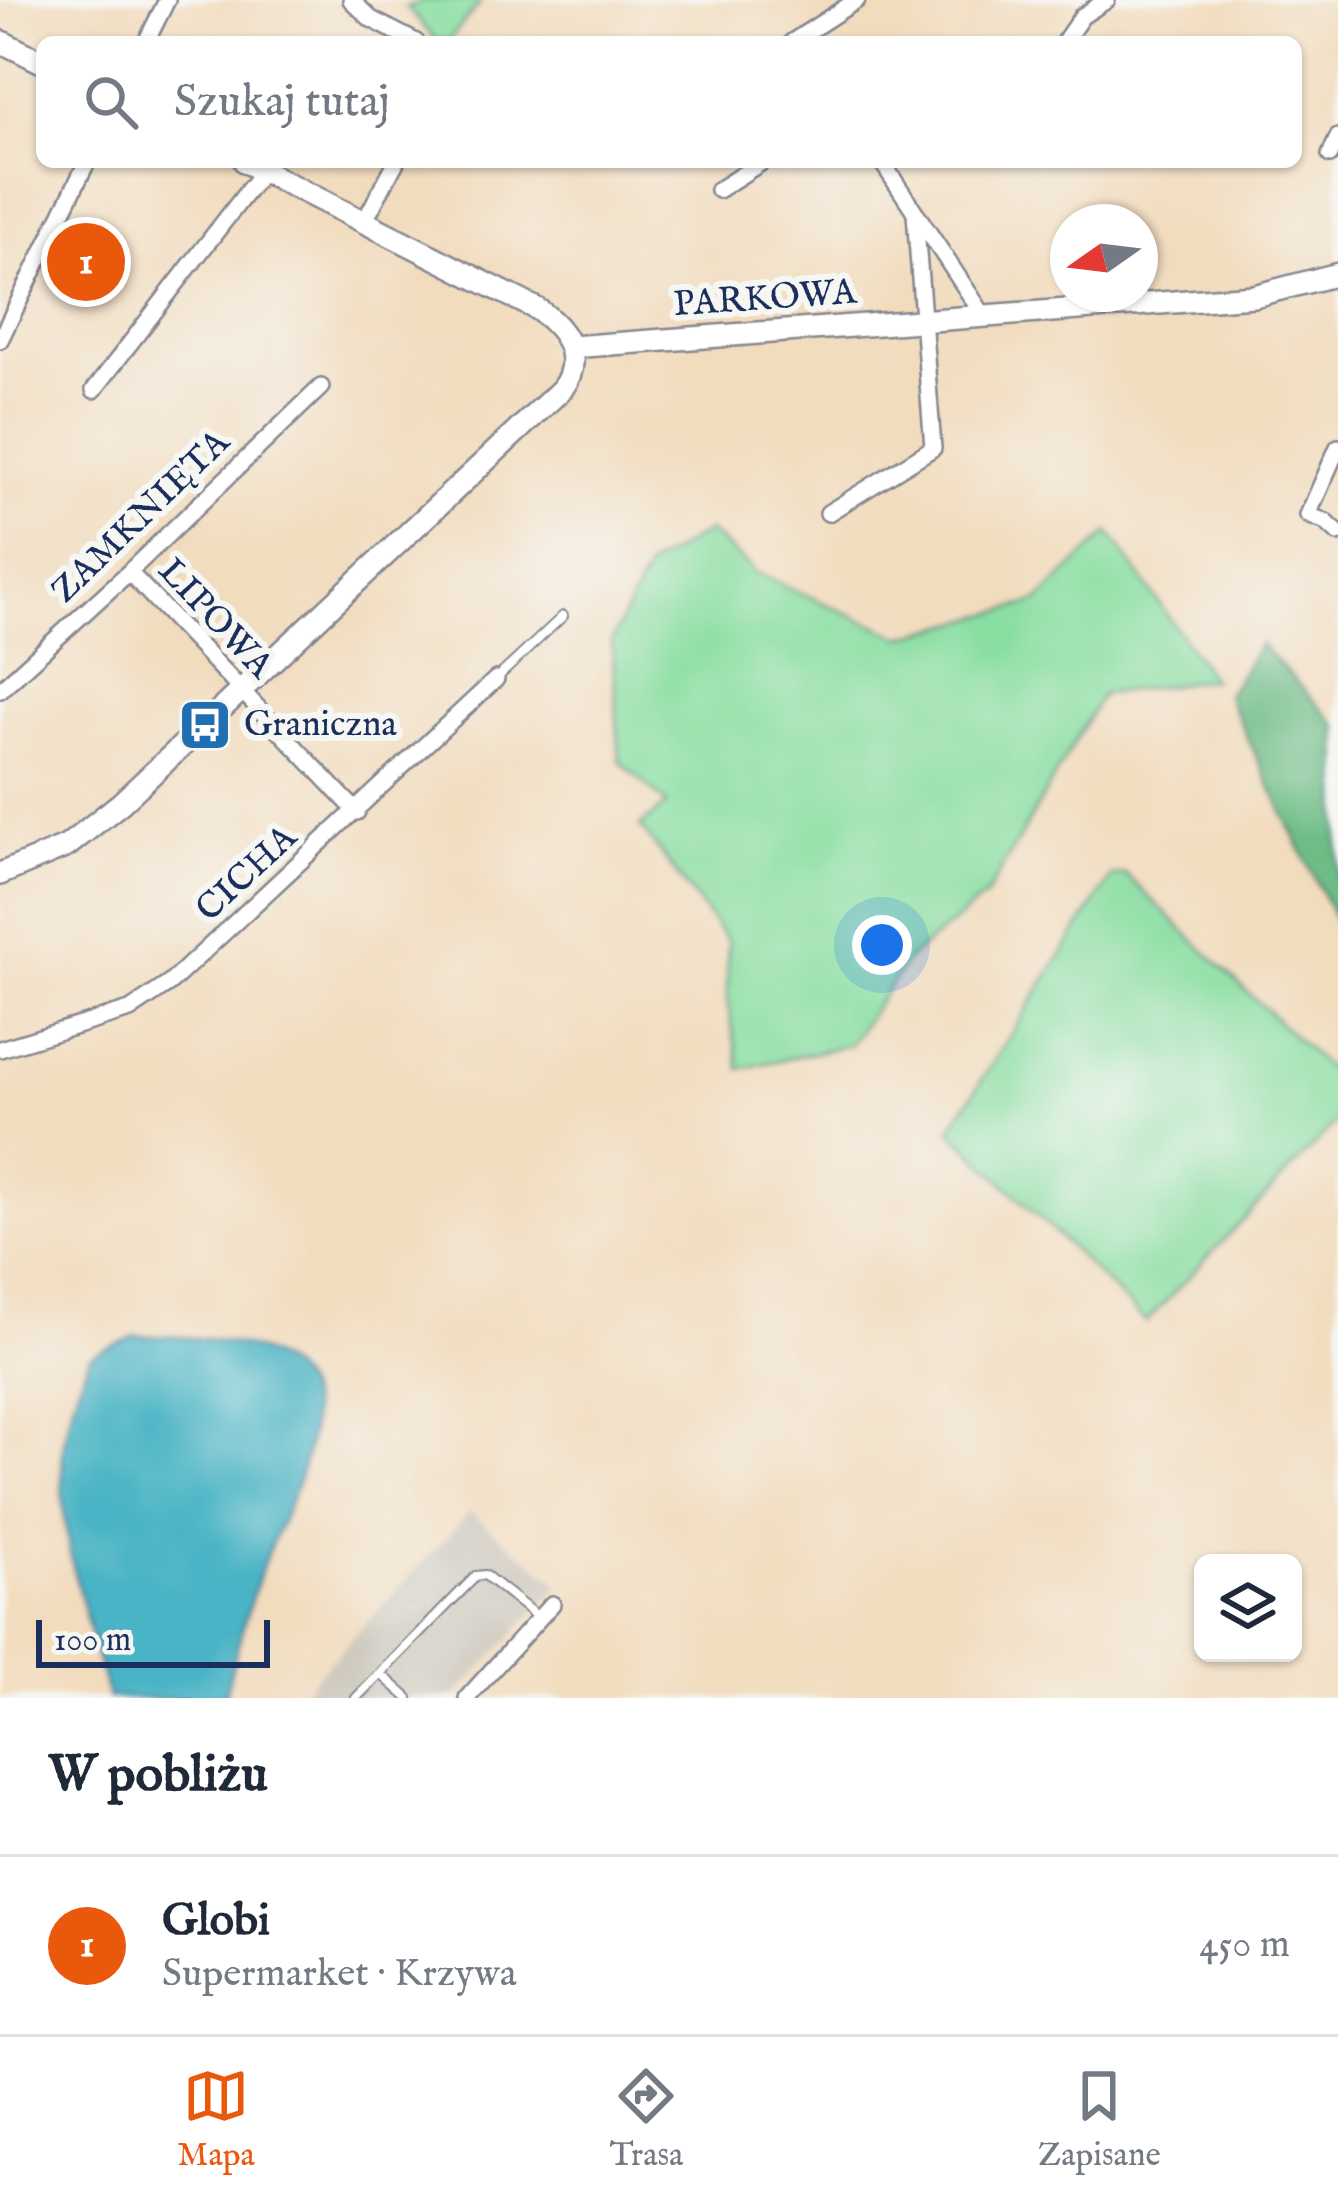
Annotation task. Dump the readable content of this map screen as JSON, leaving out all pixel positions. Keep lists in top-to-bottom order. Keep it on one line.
{"streets":{"street":["PARKOWA","ZAMKNIĘTA","LIPOWA","CICHA"]},"crossings":[["ZAMKNIĘTA","LIPOWA"],["LIPOWA","CICHA"]],"places":{"bus stop":["Graniczna"]},"scale_bar":"100 m","north":"left","page":{"search":"Szukaj tutaj","pins":"1","scale":"100 m","heading":"W pobliżu","list":[{"mark":"1","name":"Globi","note":"Supermarket · Krzywa","value":"450 m"}],"nav":["Mapa","Trasa","Zapisane"]}}
